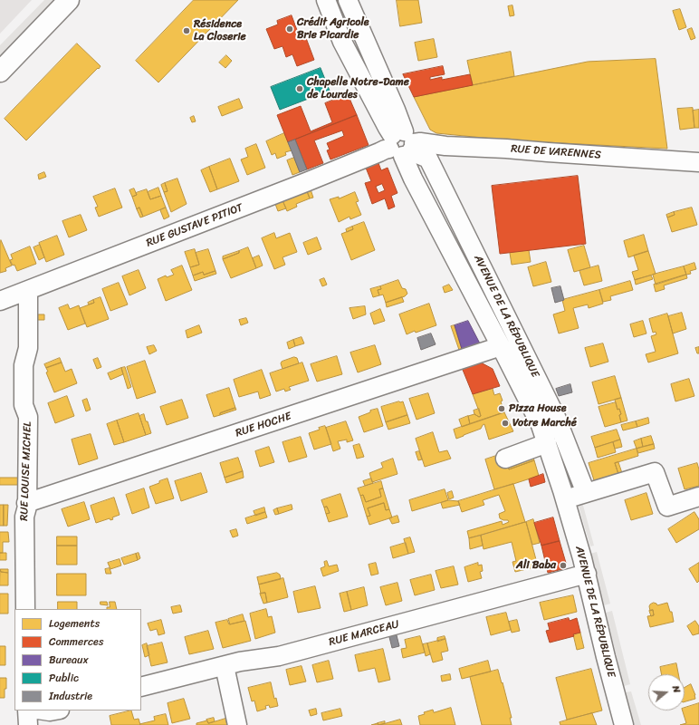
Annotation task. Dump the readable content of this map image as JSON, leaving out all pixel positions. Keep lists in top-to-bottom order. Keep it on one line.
{"streets":{"street":["RUE DE VARENNES","RUE GUSTAVE PITIOT","AVENUE DE LA RÉPUBLIQUE","RUE HOCHE","RUE LOUISE MICHEL","RUE MARCEAU"]},"crossings":[["RUE DE VARENNES","RUE GUSTAVE PITIOT"],["RUE DE VARENNES","AVENUE DE LA RÉPUBLIQUE"],["RUE GUSTAVE PITIOT","AVENUE DE LA RÉPUBLIQUE"],["RUE GUSTAVE PITIOT","RUE LOUISE MICHEL"],["AVENUE DE LA RÉPUBLIQUE","RUE HOCHE"],["AVENUE DE LA RÉPUBLIQUE","RUE MARCEAU"],["RUE HOCHE","RUE LOUISE MICHEL"]],"places":["Crédit Agricole Brie Picardie","Résidence La Closerie","Chapelle Notre-Dame de Lourdes","Pizza House","Votre Marché","Ali Baba"],"legend":["Logements","Commerces","Bureaux","Public","Industrie"],"north":"right"}
